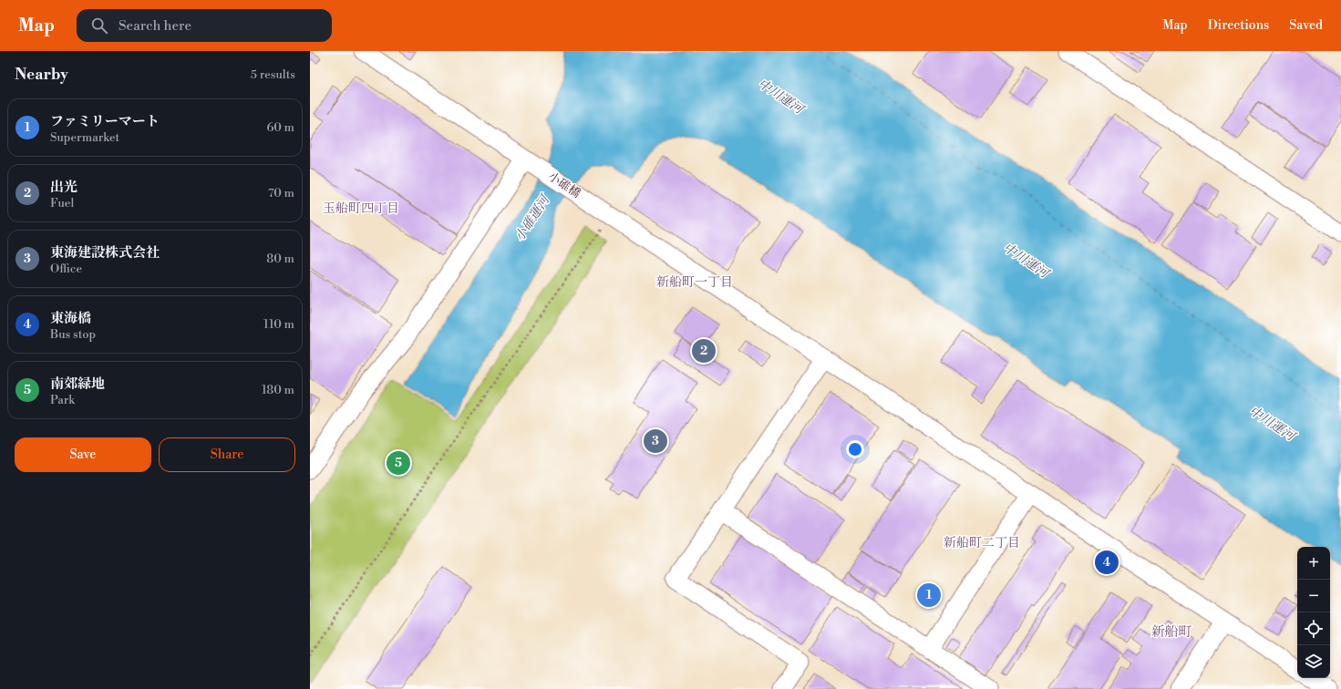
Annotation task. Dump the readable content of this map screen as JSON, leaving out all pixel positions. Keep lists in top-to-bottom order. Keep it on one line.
{"streets":{"street":["小碓橋"]},"districts":["玉船町四丁目","新船町一丁目","新船町二丁目","新船町"],"water":["中川運河","小碓運河"],"page":{"header":"Map","search":"Search here","nav":["Map","Directions","Saved"],"heading":["Nearby","5 results"],"list":[{"mark":"1","name":"ファミリーマート","note":"Supermarket","value":"60 m"},{"mark":"2","name":"出光","note":"Fuel","value":"70 m"},{"mark":"3","name":"東海建設株式会社","note":"Office","value":"80 m"},{"mark":"4","name":"東海橋","note":"Bus stop","value":"110 m"},{"mark":"5","name":"南郊緑地","note":"Park","value":"180 m"}],"pins":["2","3","5","4","1"],"buttons":["Save","Share"],"map_buttons":["+","−"]}}
